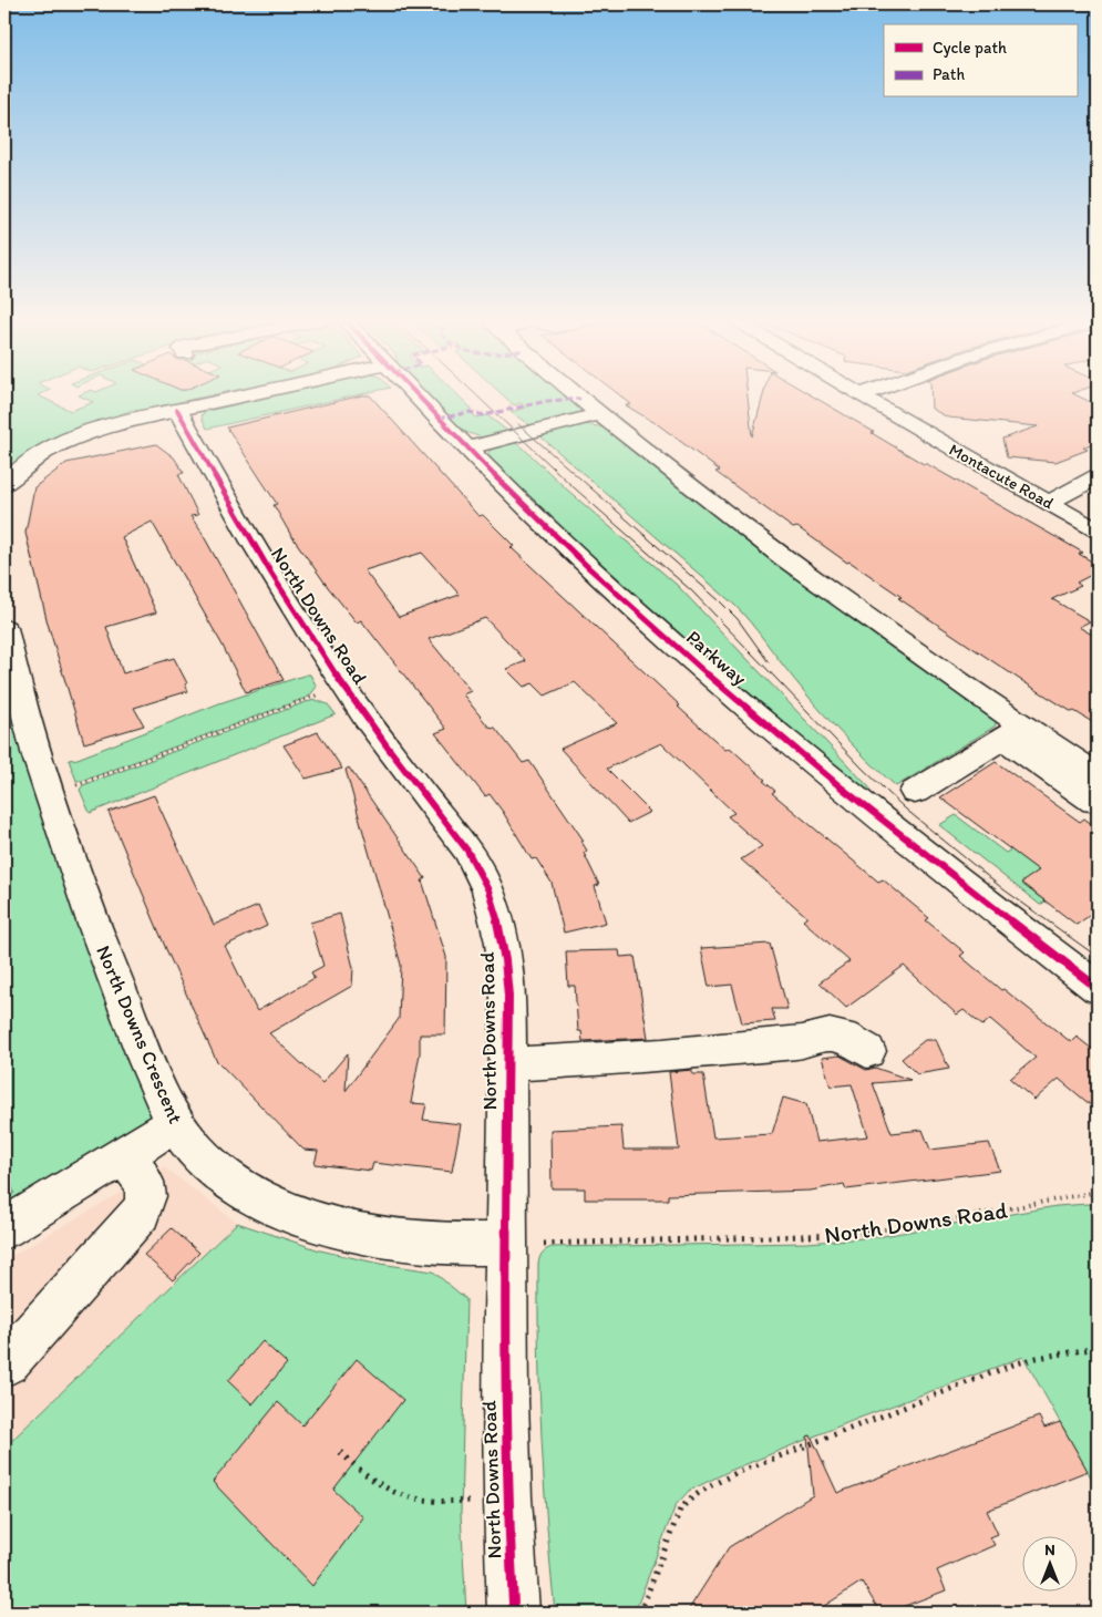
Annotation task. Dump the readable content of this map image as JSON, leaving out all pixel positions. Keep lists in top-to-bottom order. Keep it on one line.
{"streets":{"street":["Montacute Road","North Downs Road","Parkway","North Downs Crescent"]},"crossings":[["North Downs Road","North Downs Crescent"]],"legend":["Cycle path","Path"],"north":"top"}
